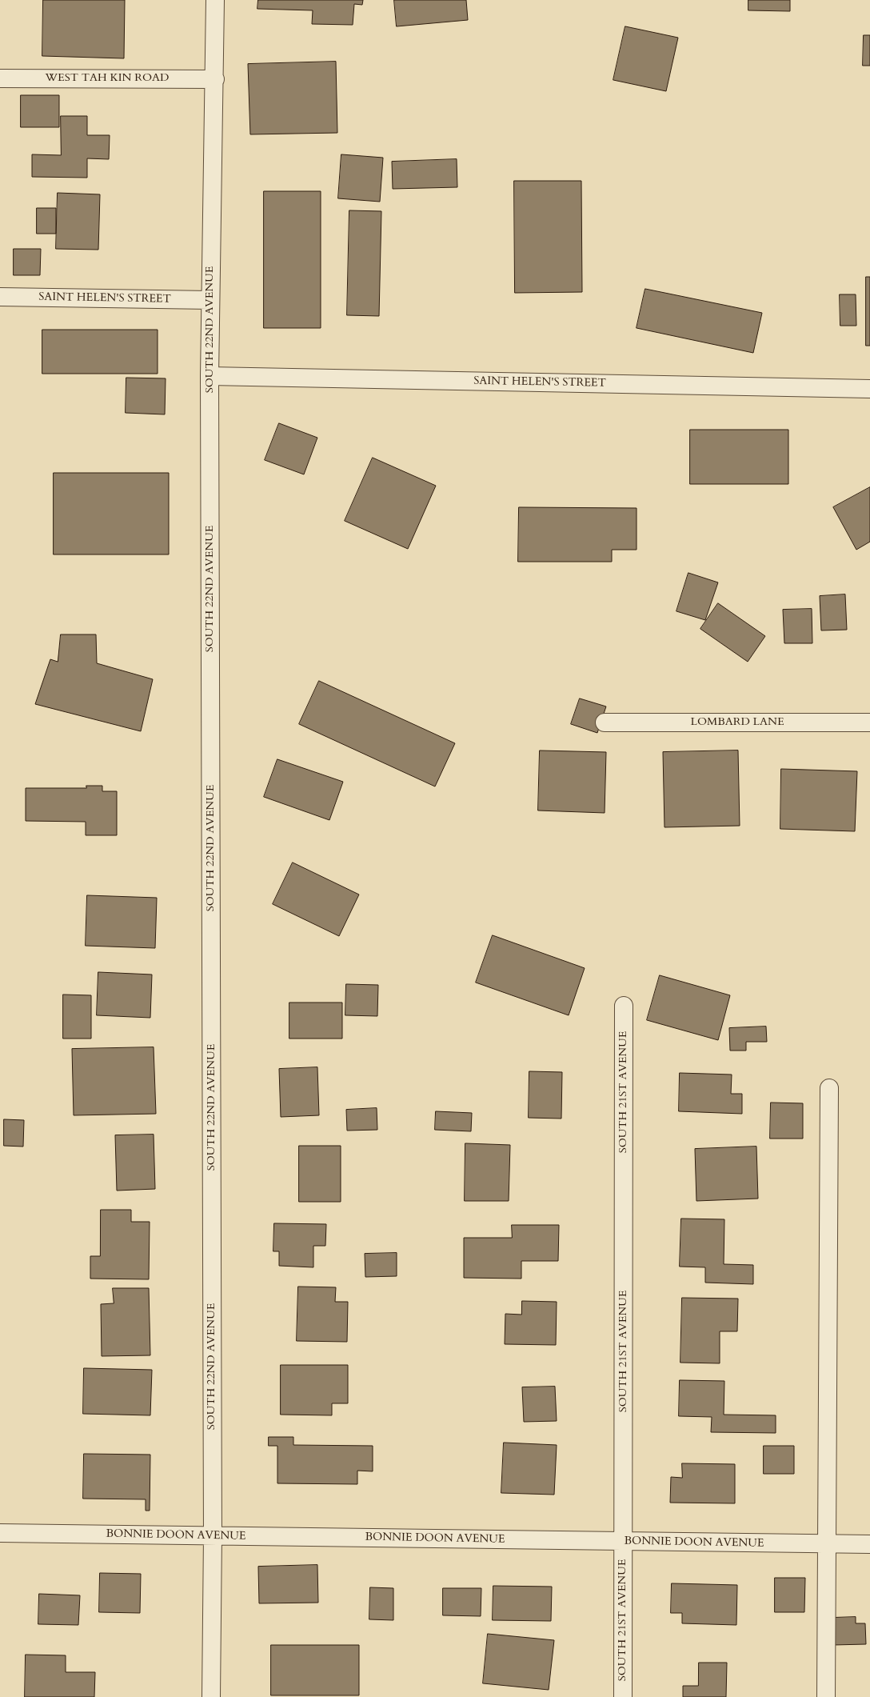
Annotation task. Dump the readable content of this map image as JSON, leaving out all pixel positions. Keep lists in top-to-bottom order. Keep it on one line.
{"streets":{"street":["WEST TAH KIN ROAD","SAINT HELEN'S STREET","SOUTH 22ND AVENUE","LOMBARD LANE","SOUTH 21ST AVENUE","BONNIE DOON AVENUE"]},"crossings":[["WEST TAH KIN ROAD","SOUTH 22ND AVENUE"],["SAINT HELEN'S STREET","SOUTH 22ND AVENUE"],["SOUTH 22ND AVENUE","BONNIE DOON AVENUE"],["SOUTH 21ST AVENUE","BONNIE DOON AVENUE"]]}
